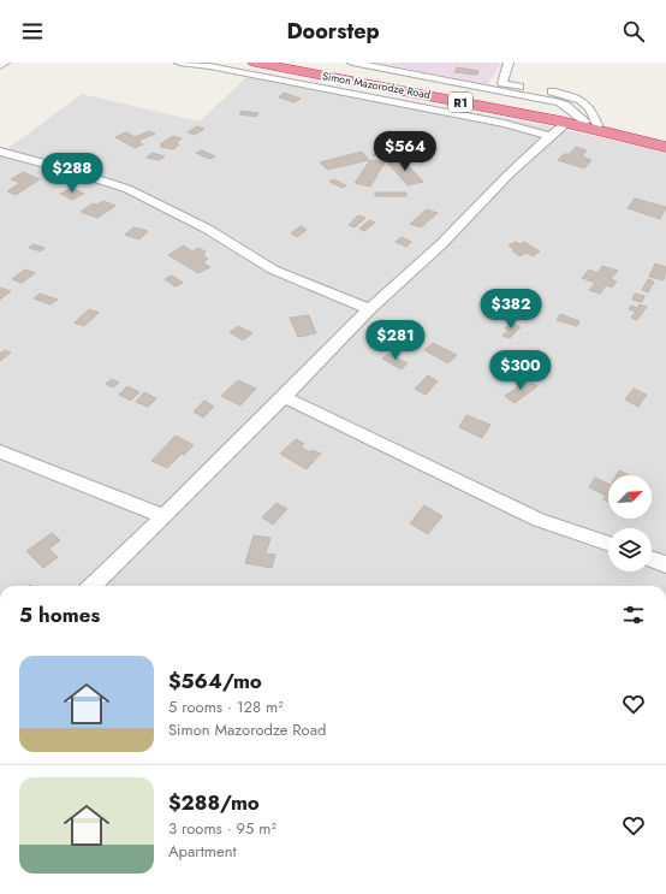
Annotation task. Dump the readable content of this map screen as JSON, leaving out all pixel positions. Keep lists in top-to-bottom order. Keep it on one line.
{"streets":{"highway":["Simon Mazorodze Road","R1"]},"north":"top right","page":{"header":"Doorstep","price":["$564","$288","$382","$281","$300"],"heading":"5 homes","list":[{"name":"$564/mo","note":"5 rooms · 128 m² · Simon Mazorodze Road"},{"name":"$288/mo","note":"3 rooms · 95 m² · Apartment"}]}}
